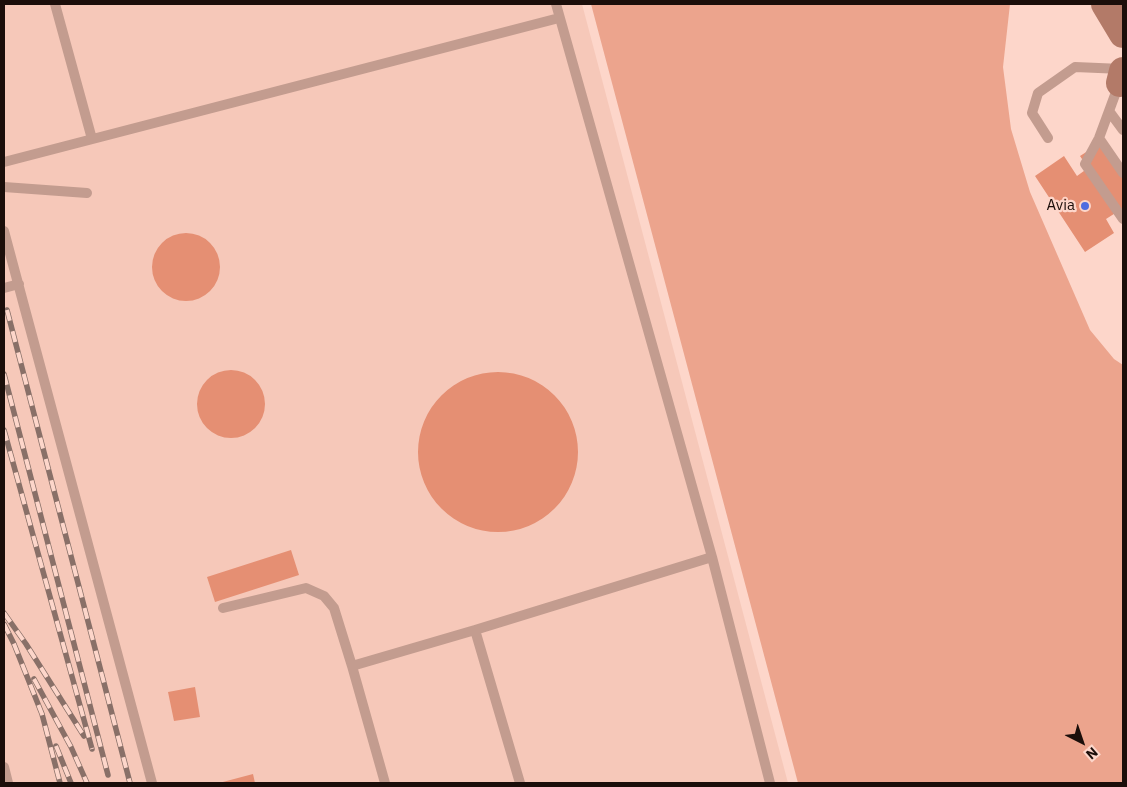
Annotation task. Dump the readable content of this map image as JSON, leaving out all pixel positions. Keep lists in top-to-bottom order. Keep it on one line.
{"places":["Avia"],"north":"bottom right"}
